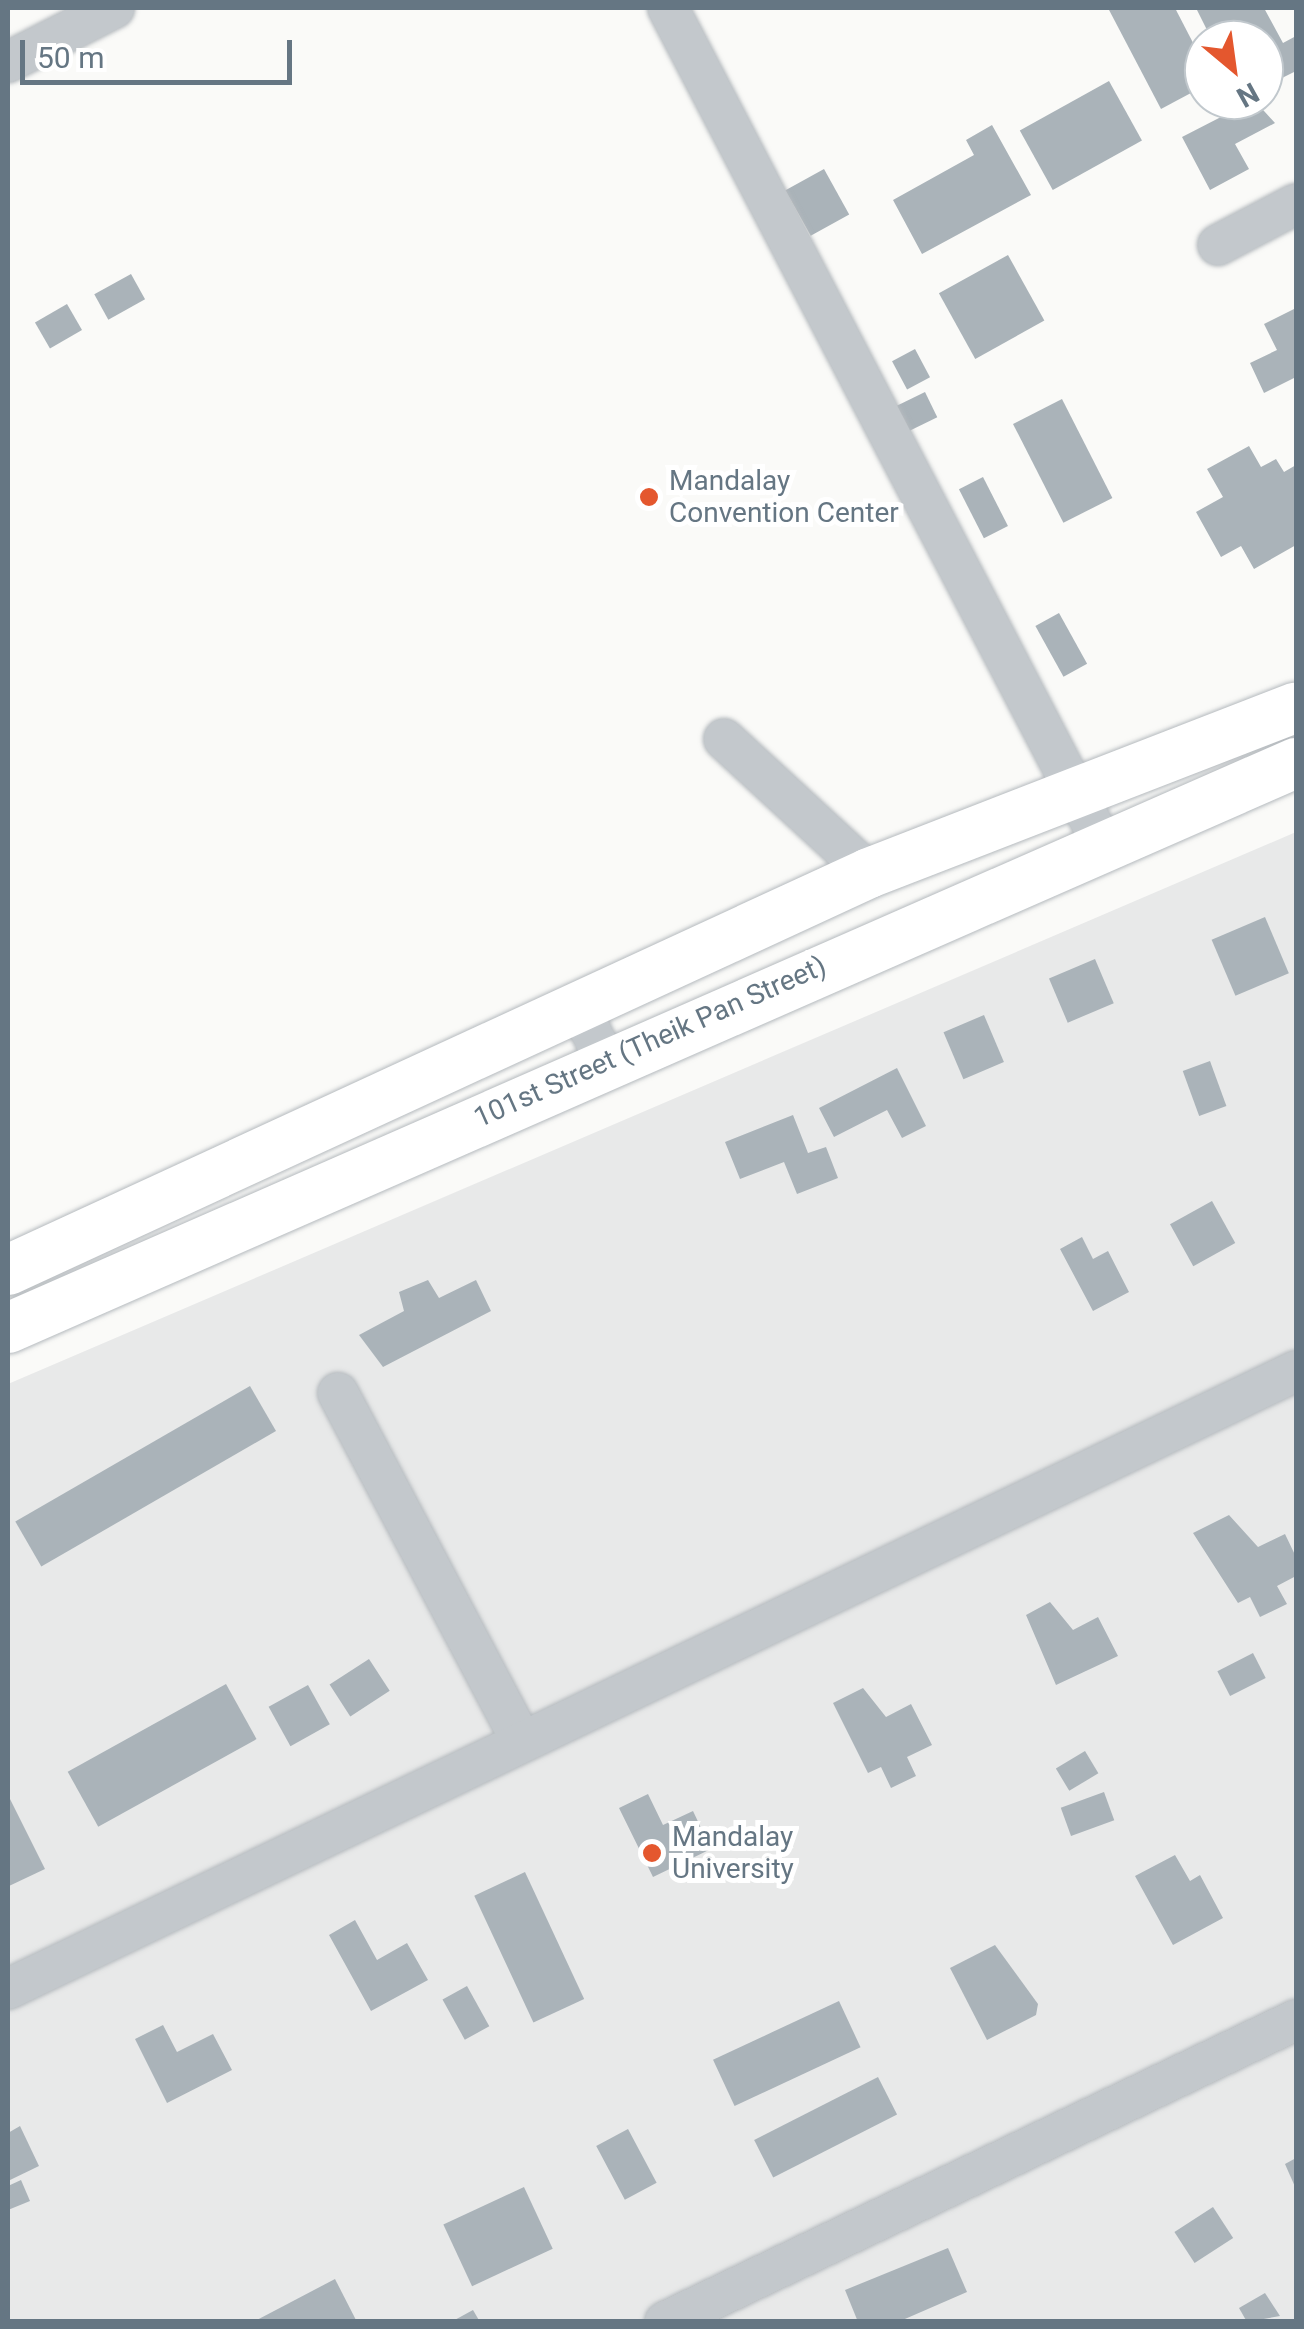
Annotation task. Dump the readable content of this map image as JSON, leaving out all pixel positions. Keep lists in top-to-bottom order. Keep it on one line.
{"streets":{"main road":["101st Street (Theik Pan Street)"]},"places":["Mandalay Convention Center","Mandalay University"],"scale_bar":"50 m","north":"bottom right"}
